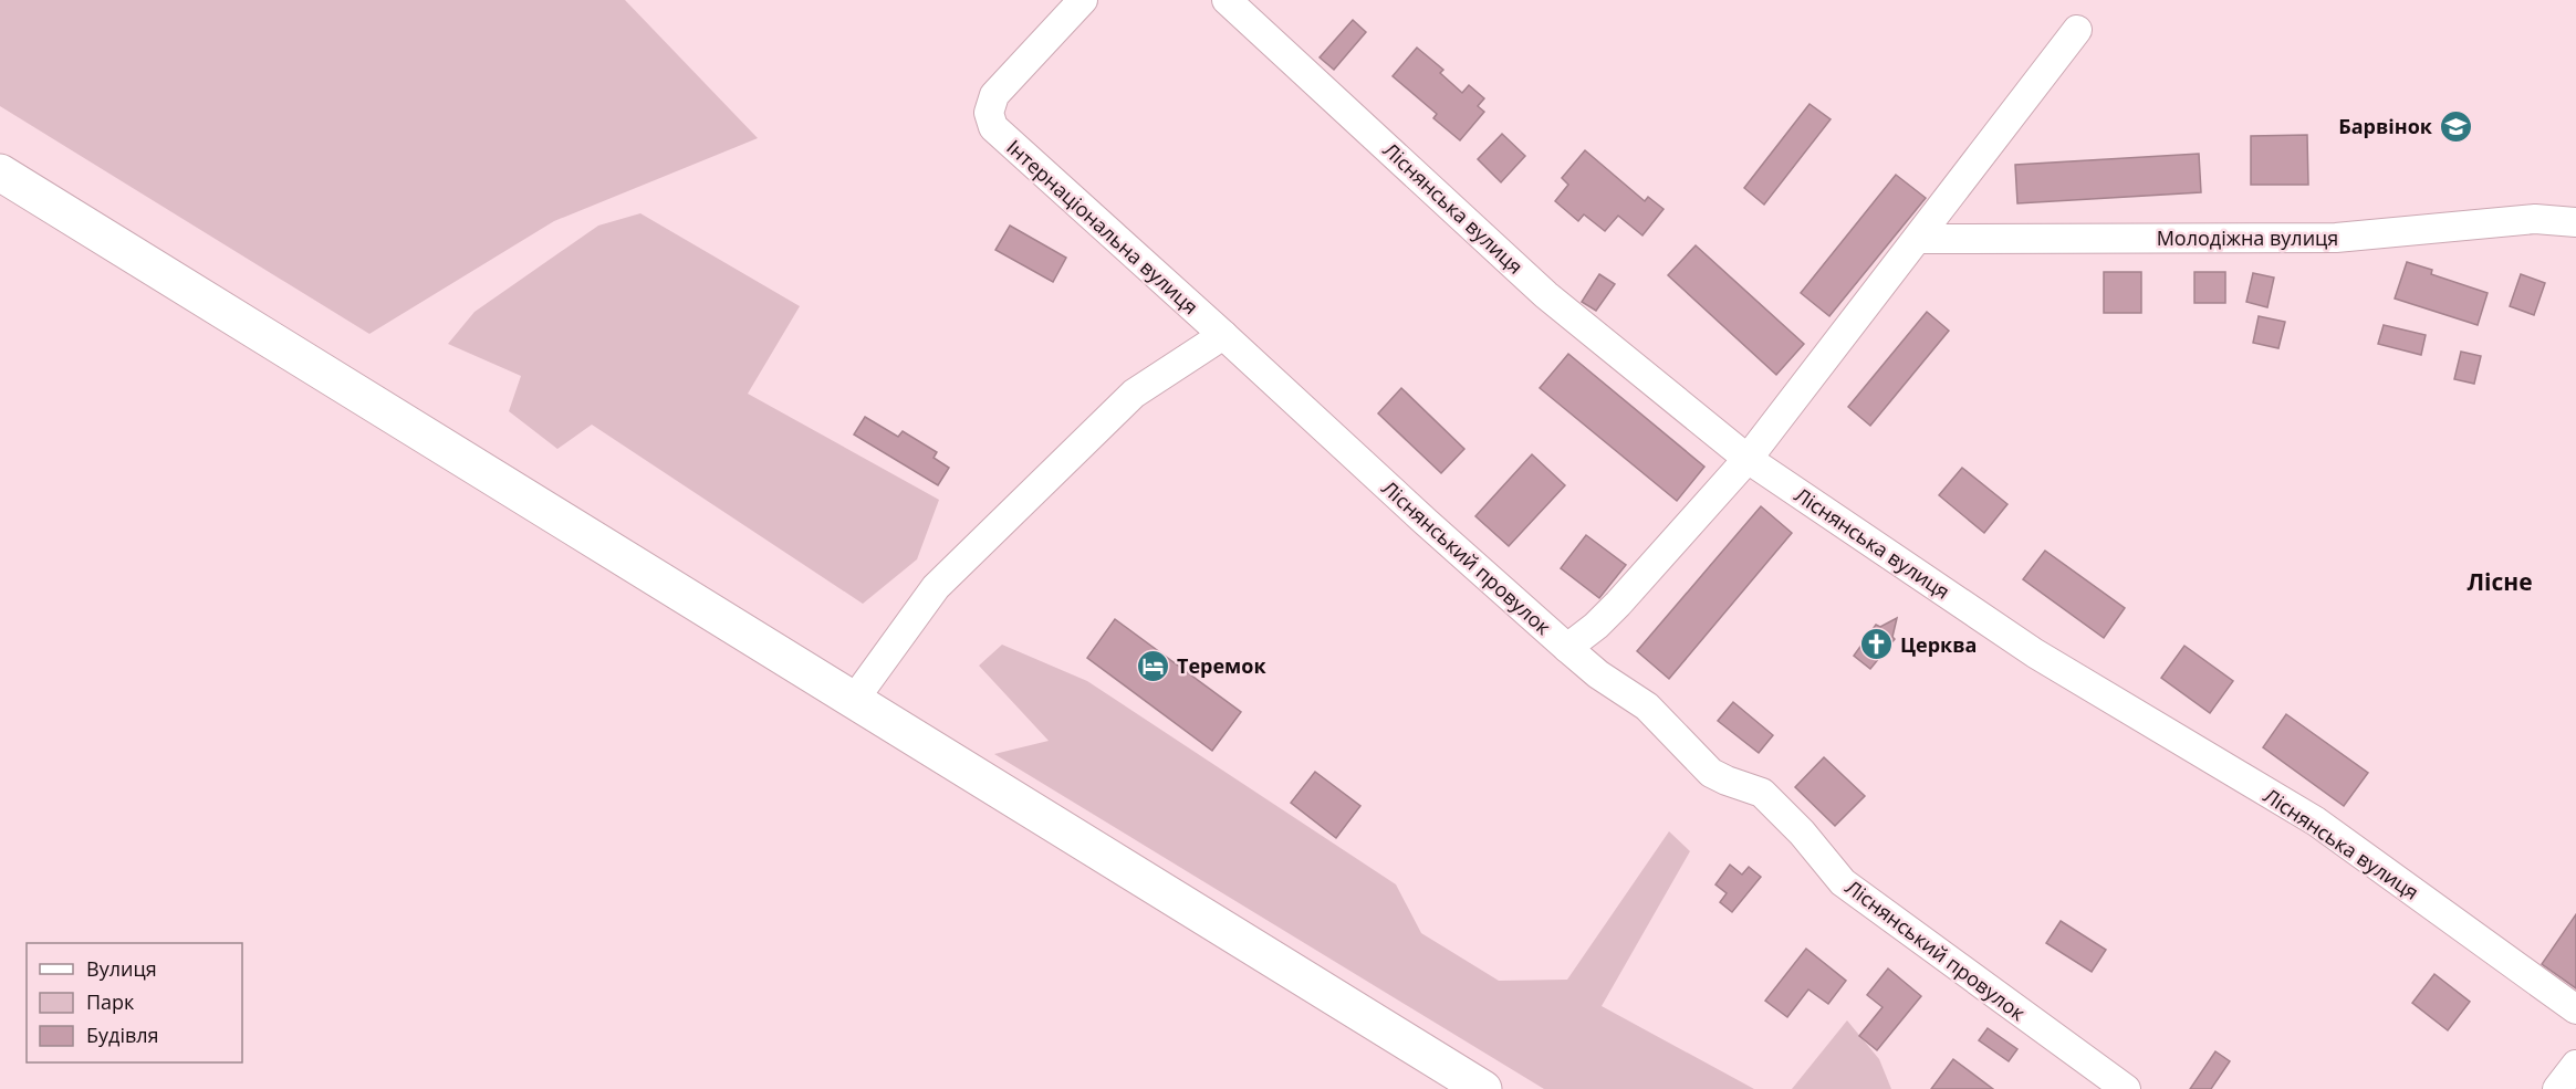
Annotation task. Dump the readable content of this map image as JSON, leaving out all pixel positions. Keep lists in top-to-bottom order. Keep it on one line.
{"streets":{"street":["Ліснянська вулиця","Інтернаціональна вулиця","Молодіжна вулиця","Ліснянський провулок"]},"crossings":[["Інтернаціональна вулиця","Ліснянський провулок"]],"districts":["Лісне"],"places":{"school or university":["Барвінок"],"church":["Церква"],"hotel":["Теремок"]},"legend":["Вулиця","Парк","Будівля"]}
